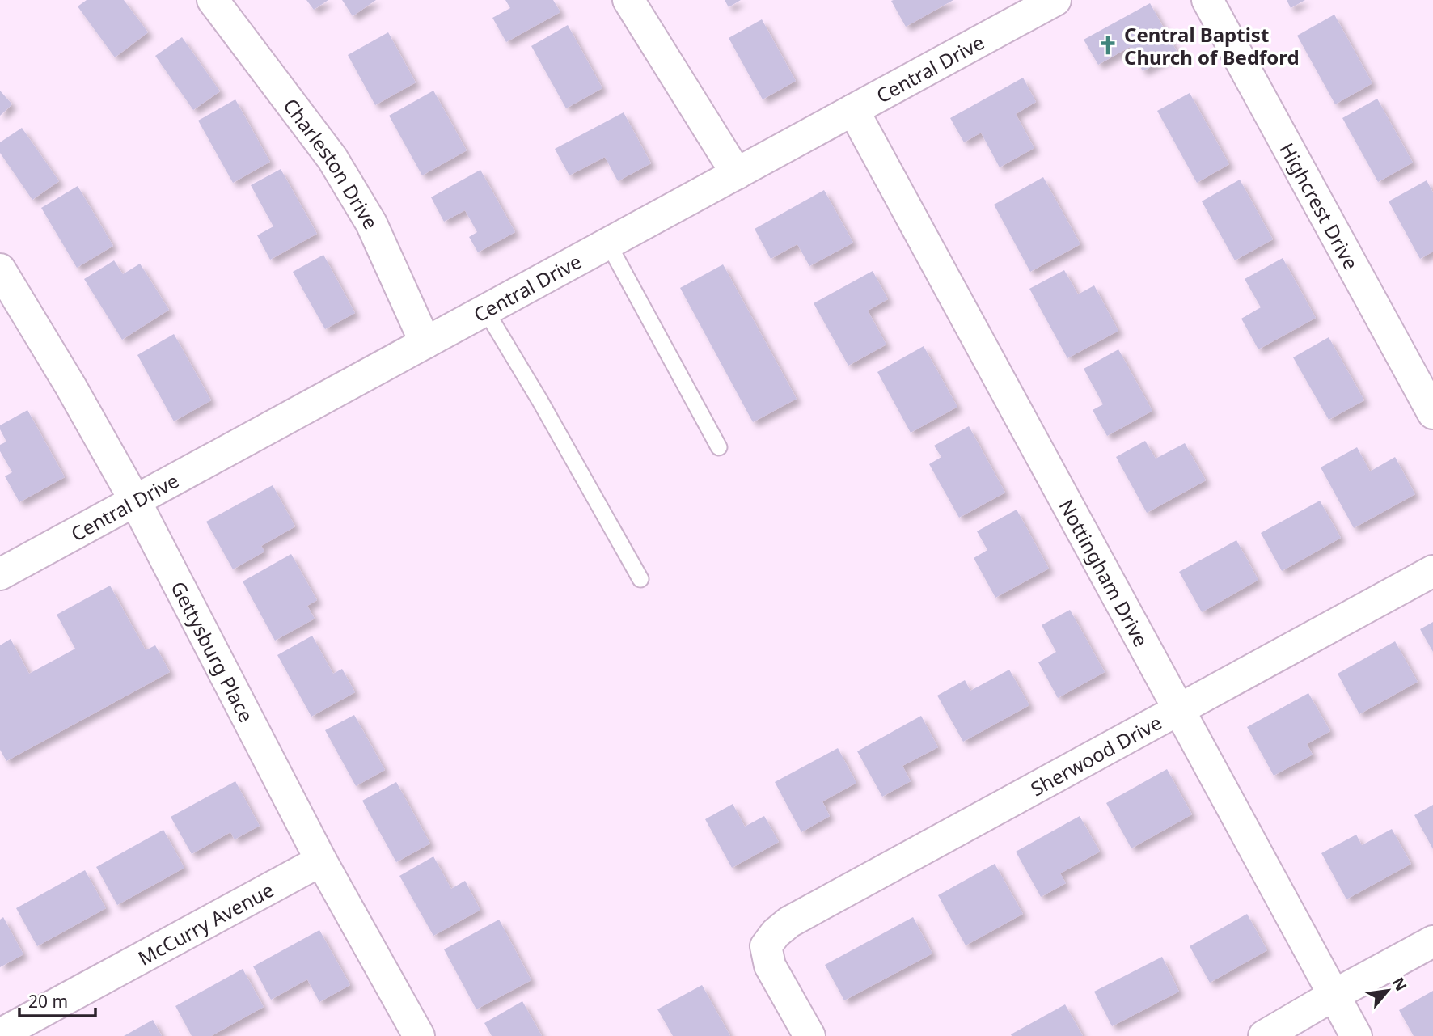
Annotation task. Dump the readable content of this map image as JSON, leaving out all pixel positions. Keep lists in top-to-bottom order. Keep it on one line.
{"streets":{"street":["Central Drive","Charleston Drive","Highcrest Drive","Nottingham Drive","Gettysburg Place","Sherwood Drive","McCurry Avenue"]},"crossings":[["Central Drive","Charleston Drive"],["Central Drive","Nottingham Drive"],["Central Drive","Gettysburg Place"],["Nottingham Drive","Sherwood Drive"],["Gettysburg Place","McCurry Avenue"]],"places":{"church":["Central Baptist Church of Bedford"]},"scale_bar":"20 m","north":"top right"}
